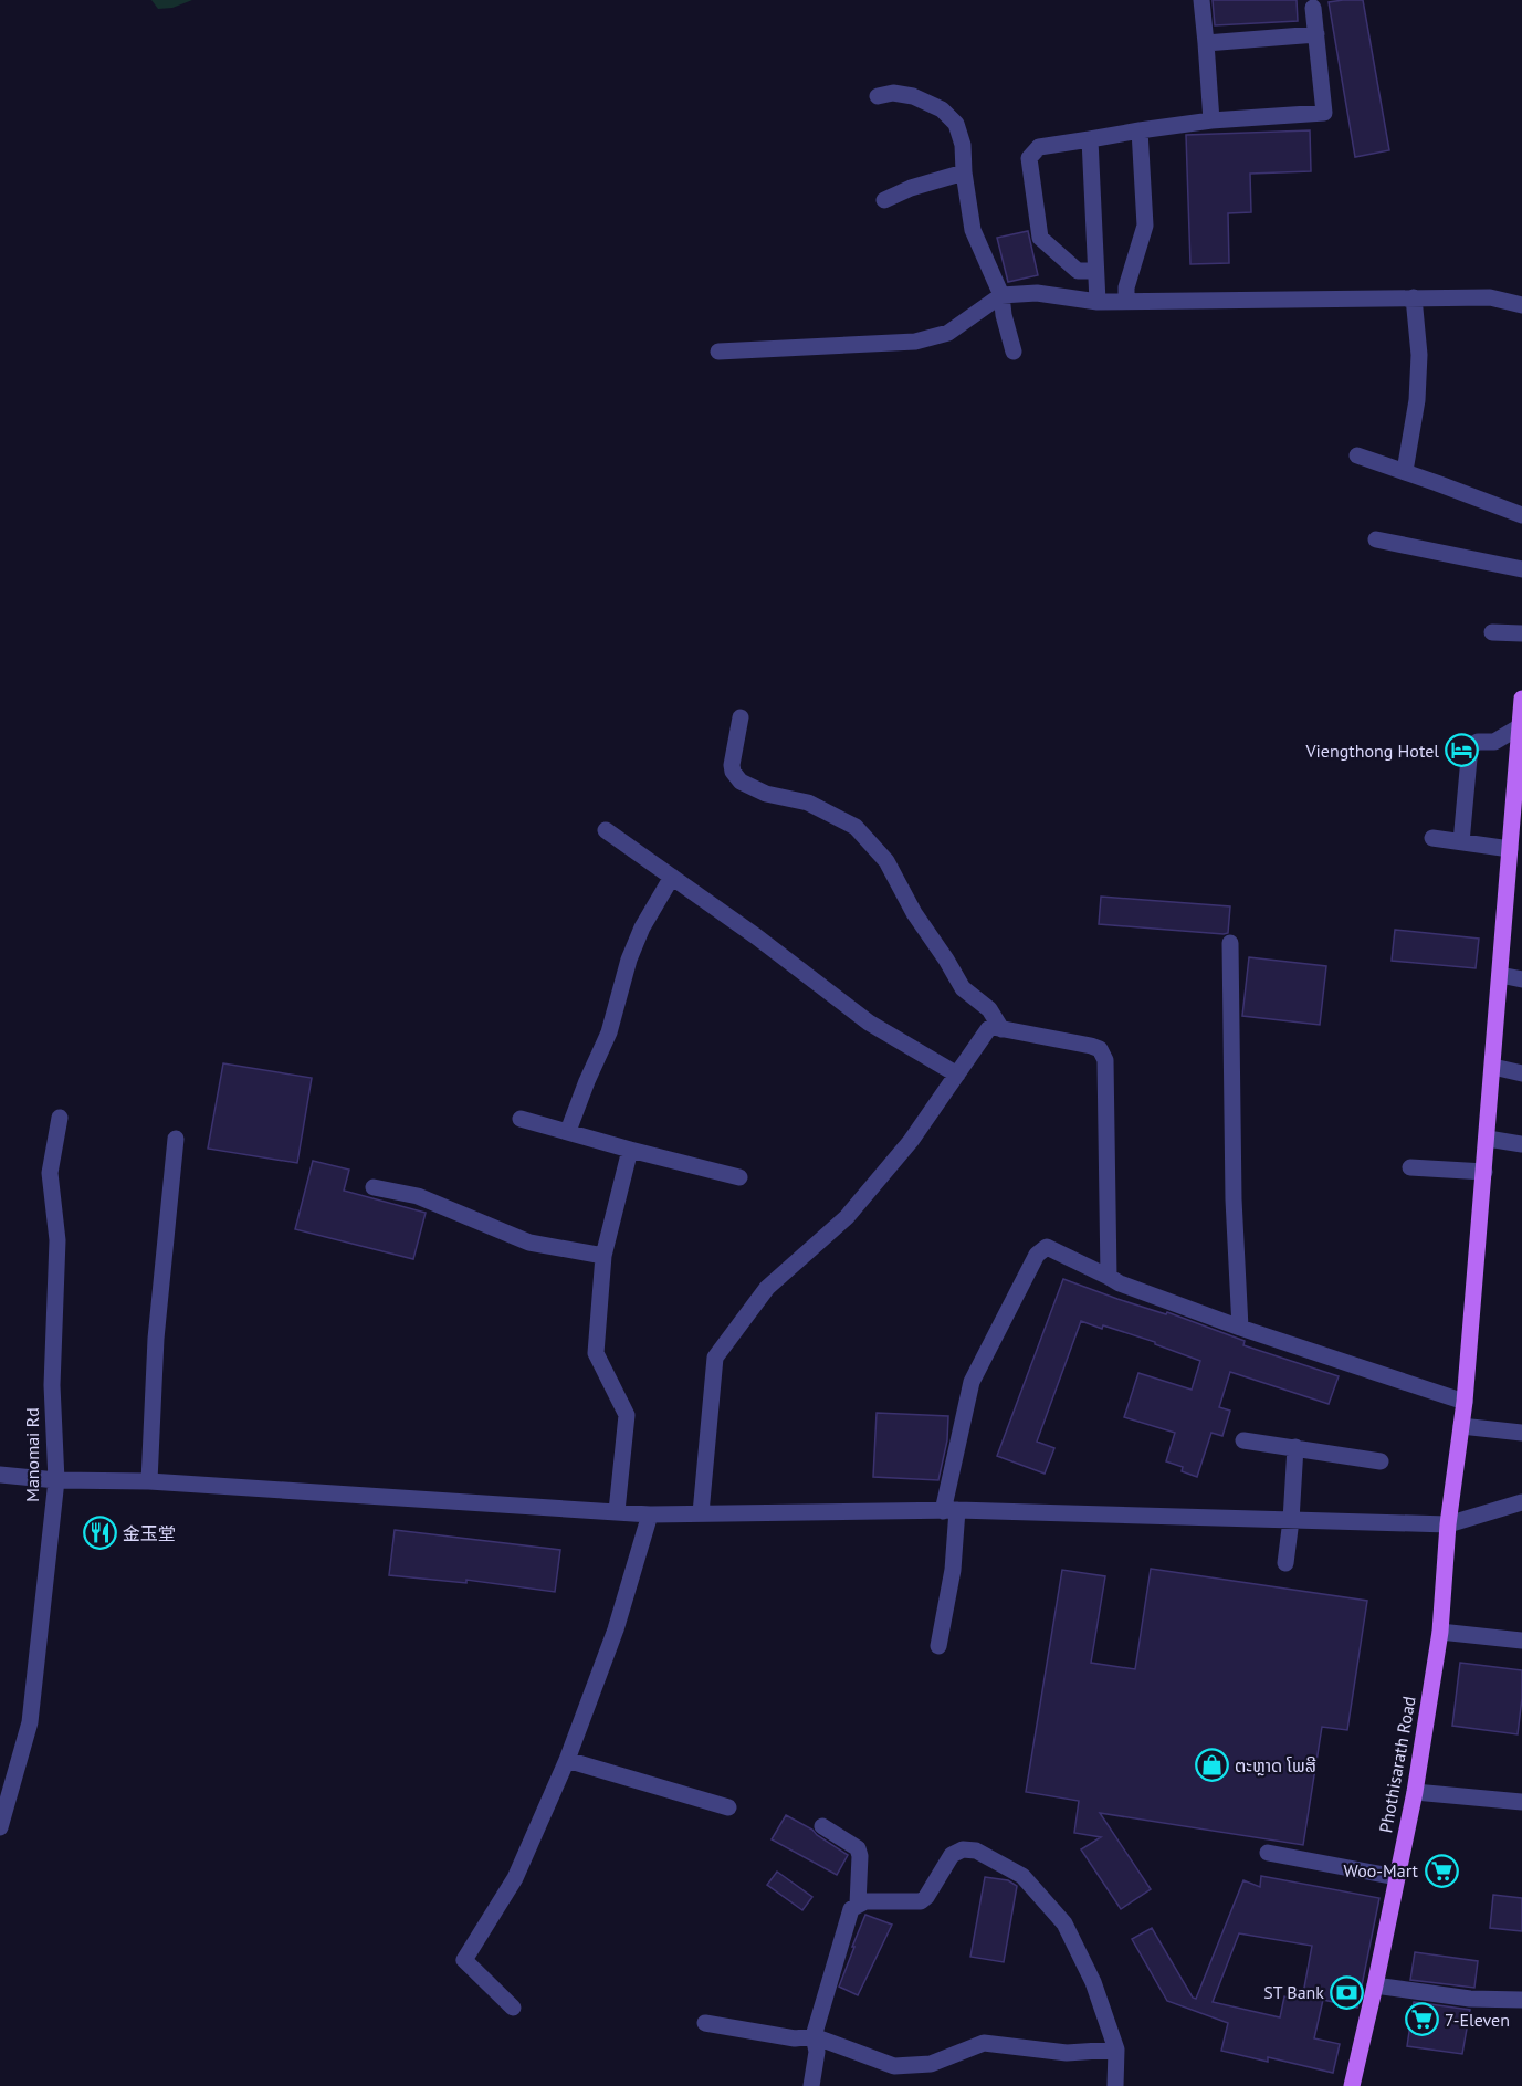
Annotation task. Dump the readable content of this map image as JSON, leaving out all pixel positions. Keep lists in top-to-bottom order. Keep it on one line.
{"streets":{"main road":["Phothisarath Road"],"street":["Manomai Rd"]},"places":{"hotel":["Viengthong Hotel"],"restaurant":["金玉堂"],"shop":["ຕະຫຼາດ ໂພສີ"],"supermarket":["Woo-Mart","7-Eleven"],"bank":["ST Bank"]}}
